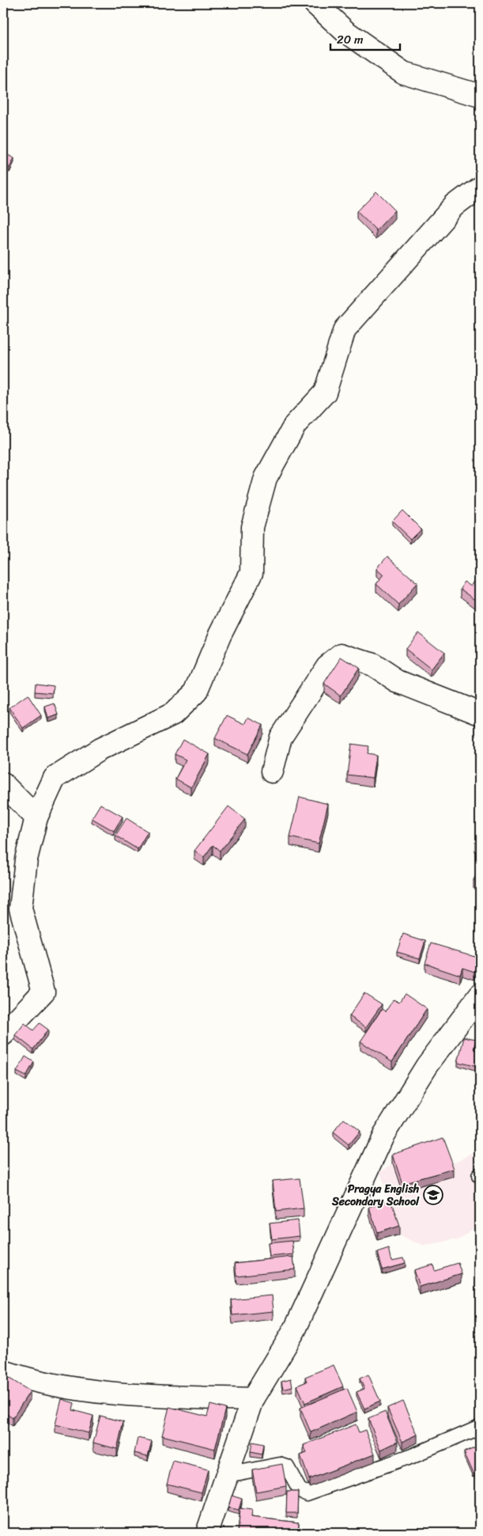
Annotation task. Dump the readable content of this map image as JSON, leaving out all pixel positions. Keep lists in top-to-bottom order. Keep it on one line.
{"places":{"school or university":["Pragya English Secondary School"]},"scale_bar":"20 m"}
